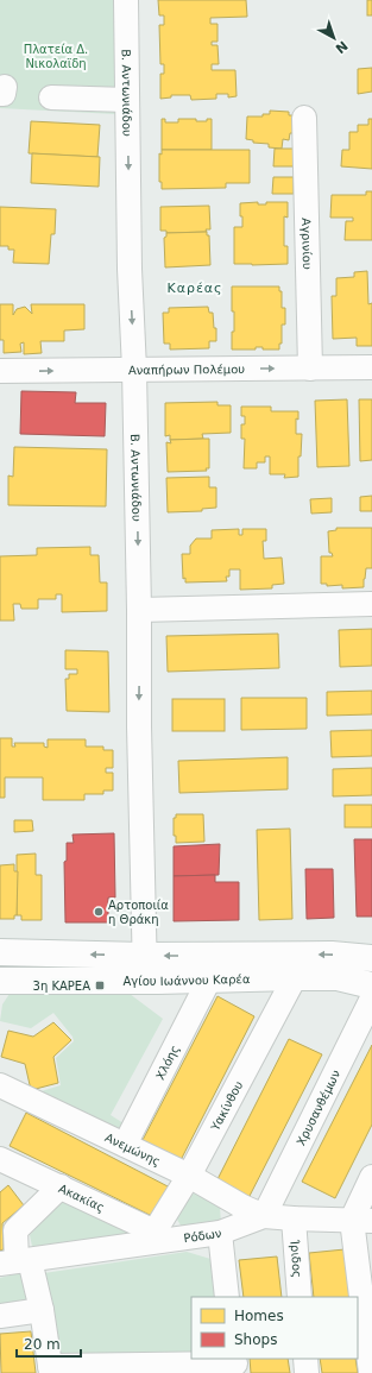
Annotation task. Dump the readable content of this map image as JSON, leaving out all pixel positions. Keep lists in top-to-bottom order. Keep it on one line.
{"streets":{"street":["Β. Αντωνιάδου","Αγρινίου","Αναπήρων Πολέμου","Αγίου Ιωάννου Καρέα","Χλόης","Υακίνθου","Χρυσανθέμων","Ανεμώνης","Ακακίας","Ρόδων","Ίριδος"]},"crossings":[["Β. Αντωνιάδου","Αναπήρων Πολέμου"],["Β. Αντωνιάδου","Αγίου Ιωάννου Καρέα"],["Αγρινίου","Αναπήρων Πολέμου"],["Αγίου Ιωάννου Καρέα","Χλόης"],["Αγίου Ιωάννου Καρέα","Υακίνθου"],["Χλόης","Ανεμώνης"],["Υακίνθου","Ανεμώνης"],["Υακίνθου","Ακακίας"],["Υακίνθου","Ρόδων"],["Χρυσανθέμων","Ανεμώνης"],["Χρυσανθέμων","Ρόδων"],["Ανεμώνης","Ρόδων"],["Ακακίας","Ρόδων"],["Ρόδων","Ίριδος"]],"one_way":["Β. Αντωνιάδου","Αναπήρων Πολέμου"],"districts":["Καρέας"],"parks":["Πλατεία Δ. Νικολαϊδη"],"places":{"other":["Αρτοποιία η Θράκη"],"transit":["3η ΚΑΡΕΑ"]},"legend":["Homes","Shops"],"scale_bar":"20 m","north":"bottom right"}
